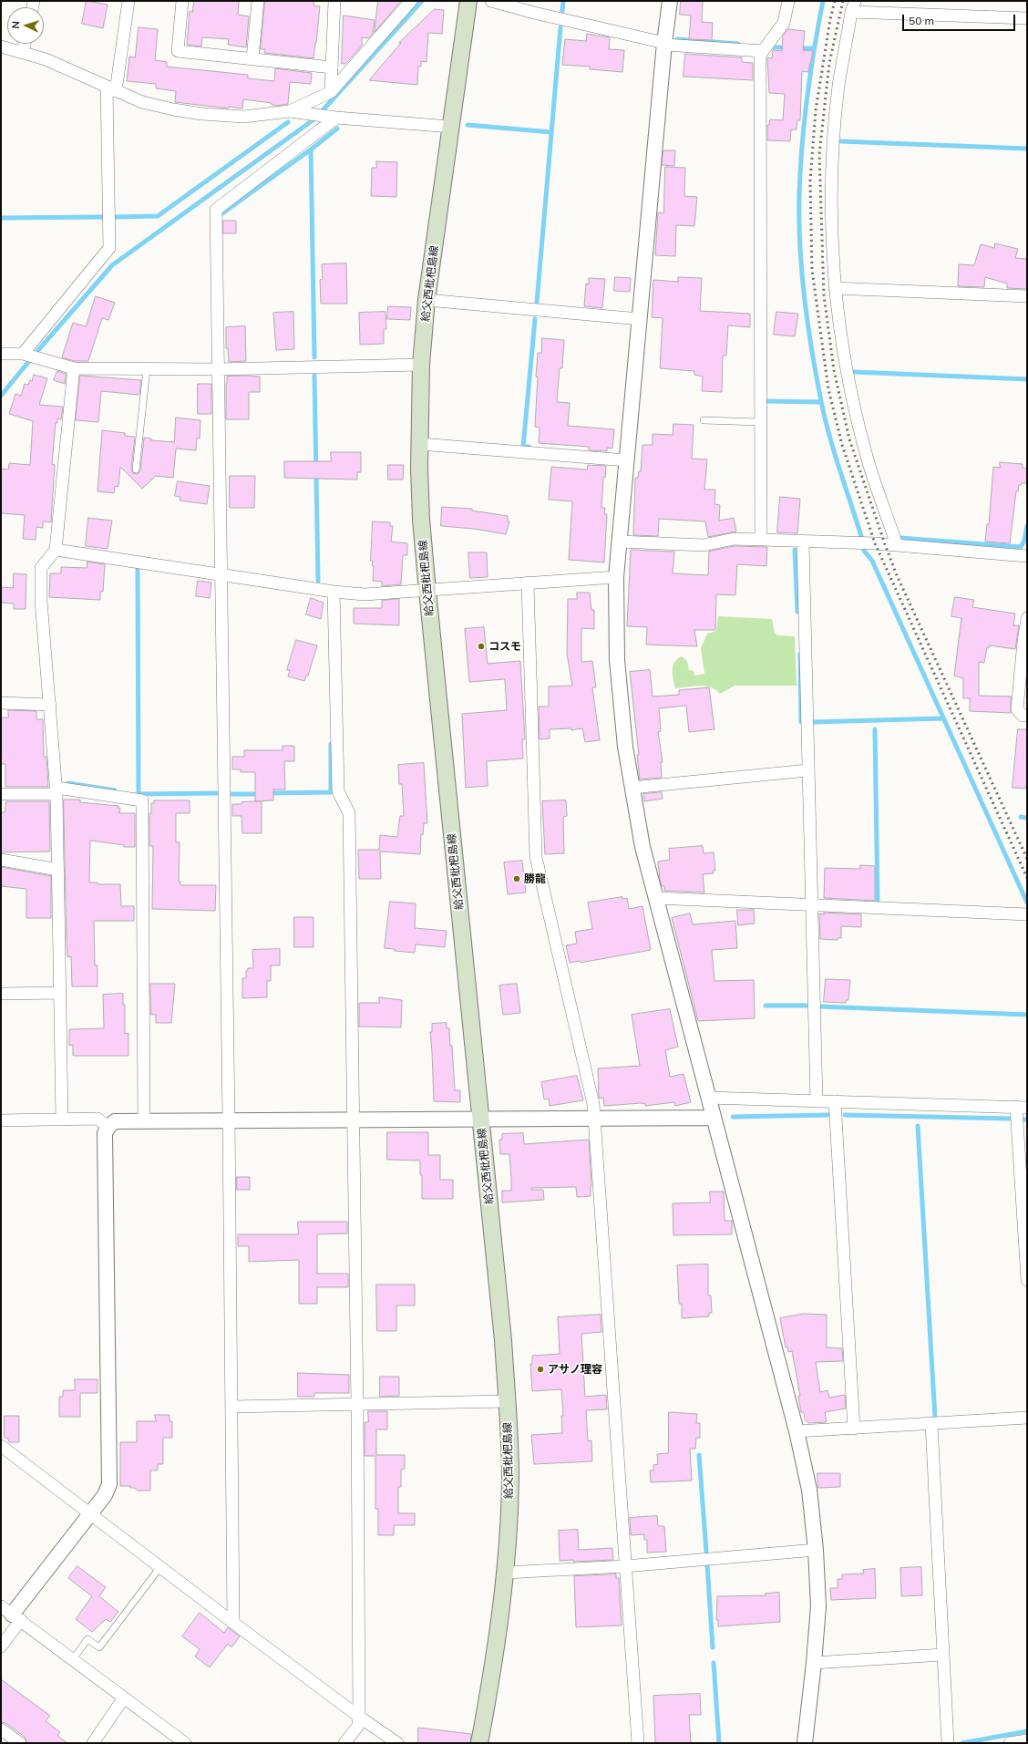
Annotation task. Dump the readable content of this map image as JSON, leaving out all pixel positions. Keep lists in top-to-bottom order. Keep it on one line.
{"streets":{"main road":["給父西枇杷島線"]},"places":["コスモ","勝龍","アサノ理容"],"scale_bar":"50 m","north":"left"}
